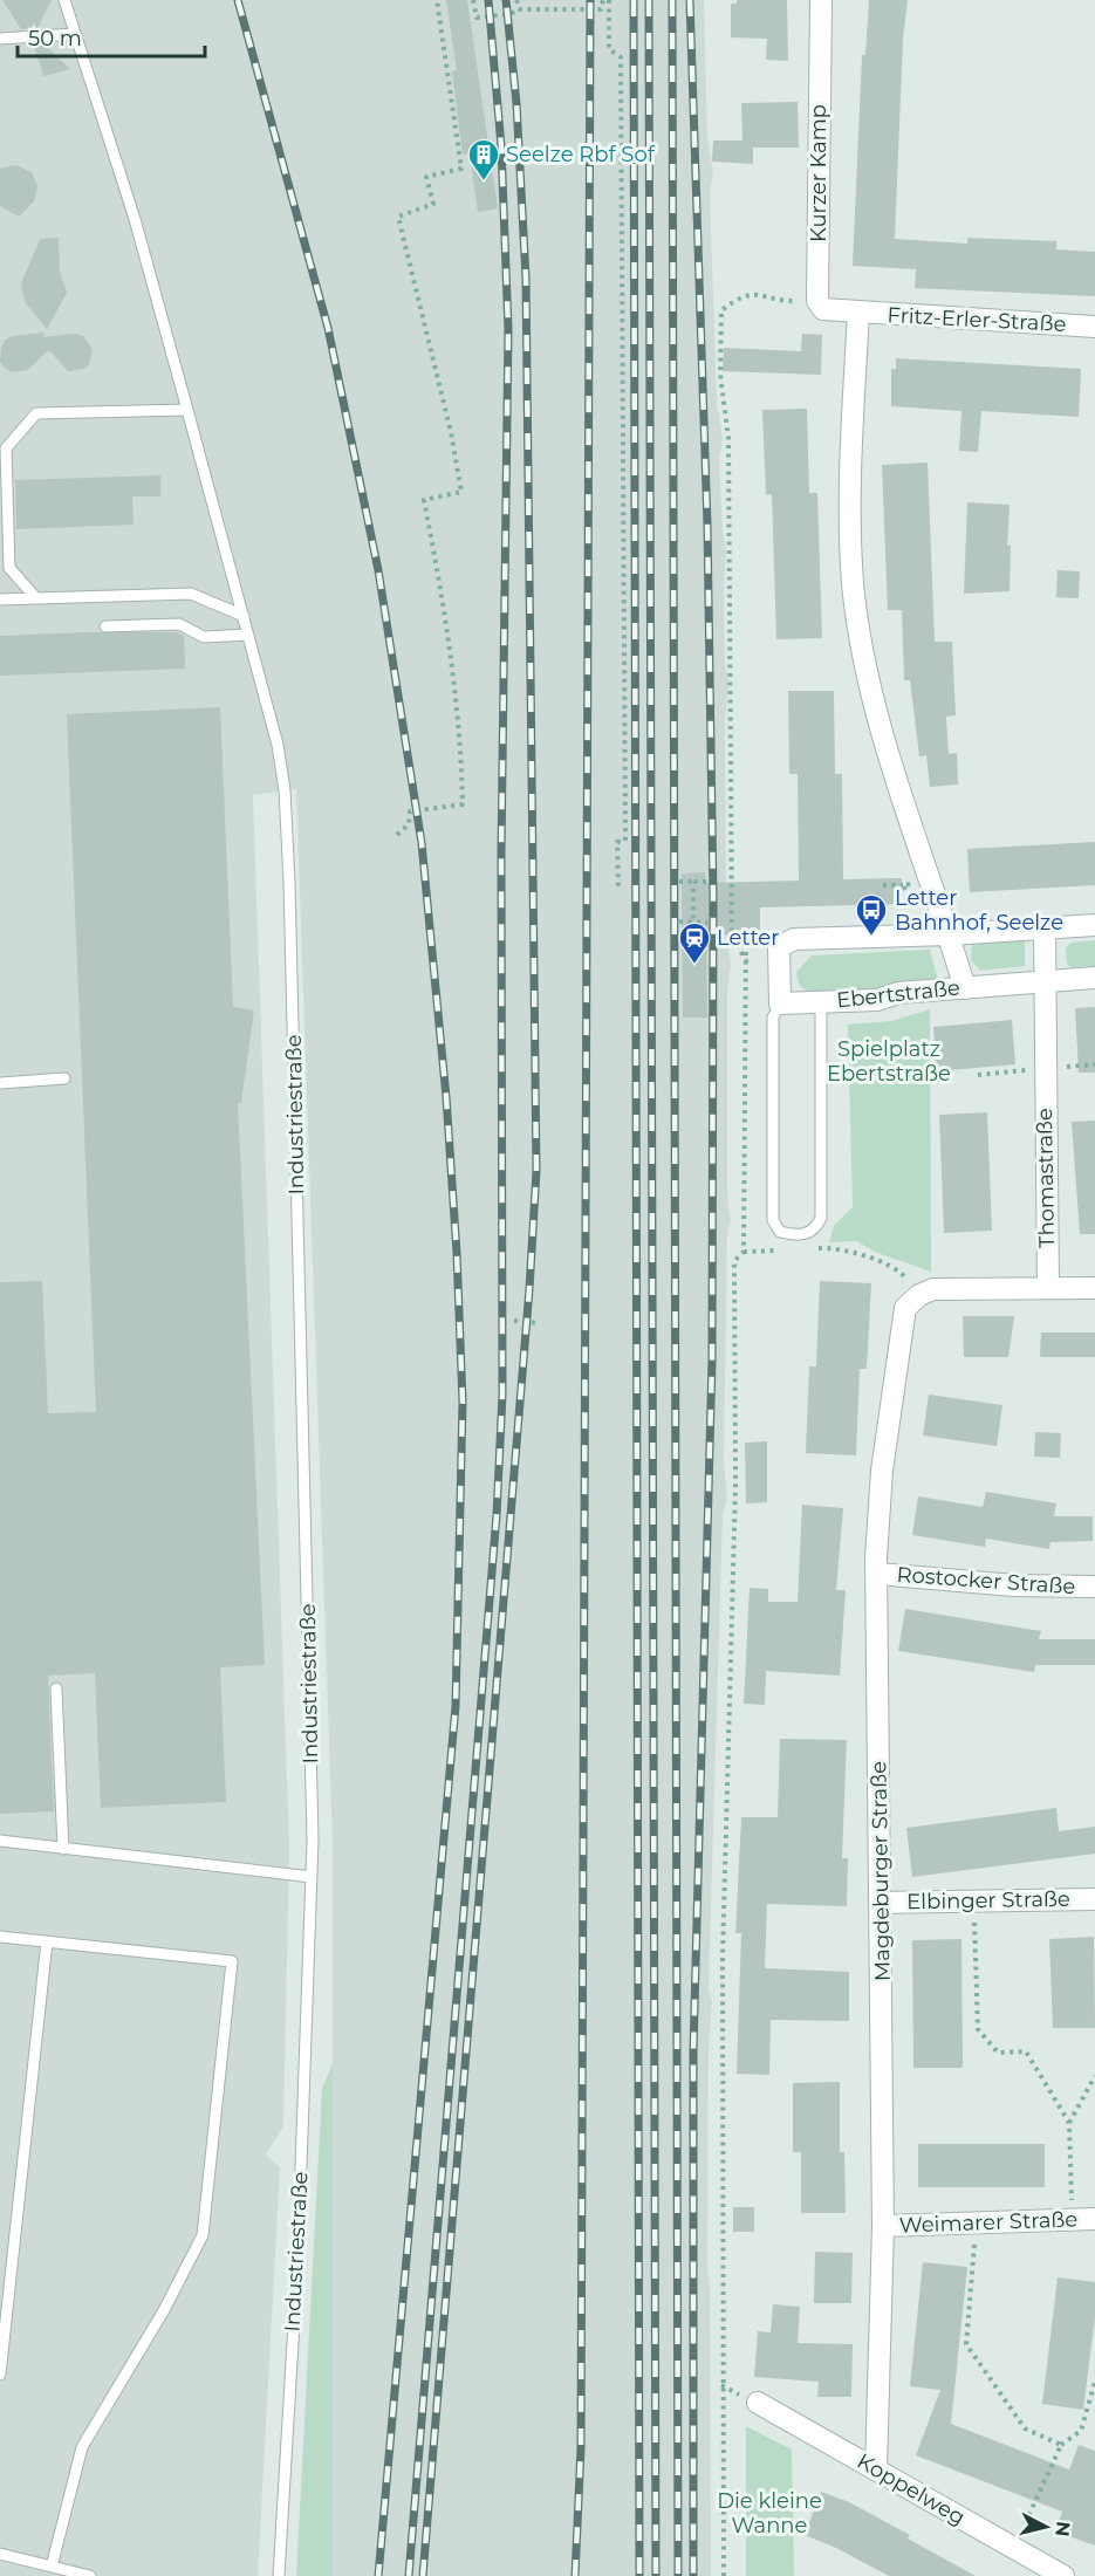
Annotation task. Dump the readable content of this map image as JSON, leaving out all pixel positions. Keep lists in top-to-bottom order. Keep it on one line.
{"streets":{"street":["Kurzer Kamp","Fritz-Erler-Straße","Ebertstraße","Thomastraße","Rostocker Straße","Magdeburger Straße","Elbinger Straße","Weimarer Straße","Koppelweg"],"lane":["Industriestraße"]},"crossings":[["Ebertstraße","Thomastraße"],["Rostocker Straße","Magdeburger Straße"],["Magdeburger Straße","Elbinger Straße"],["Magdeburger Straße","Weimarer Straße"],["Magdeburger Straße","Koppelweg"]],"parks":["Spielplatz Ebertstraße","Die kleine Wanne"],"places":{"building":["Seelze Rbf Sof"],"bus stop":["Letter Bahnhof, Seelze"],"station":["Letter"]},"scale_bar":"50 m","north":"right"}
